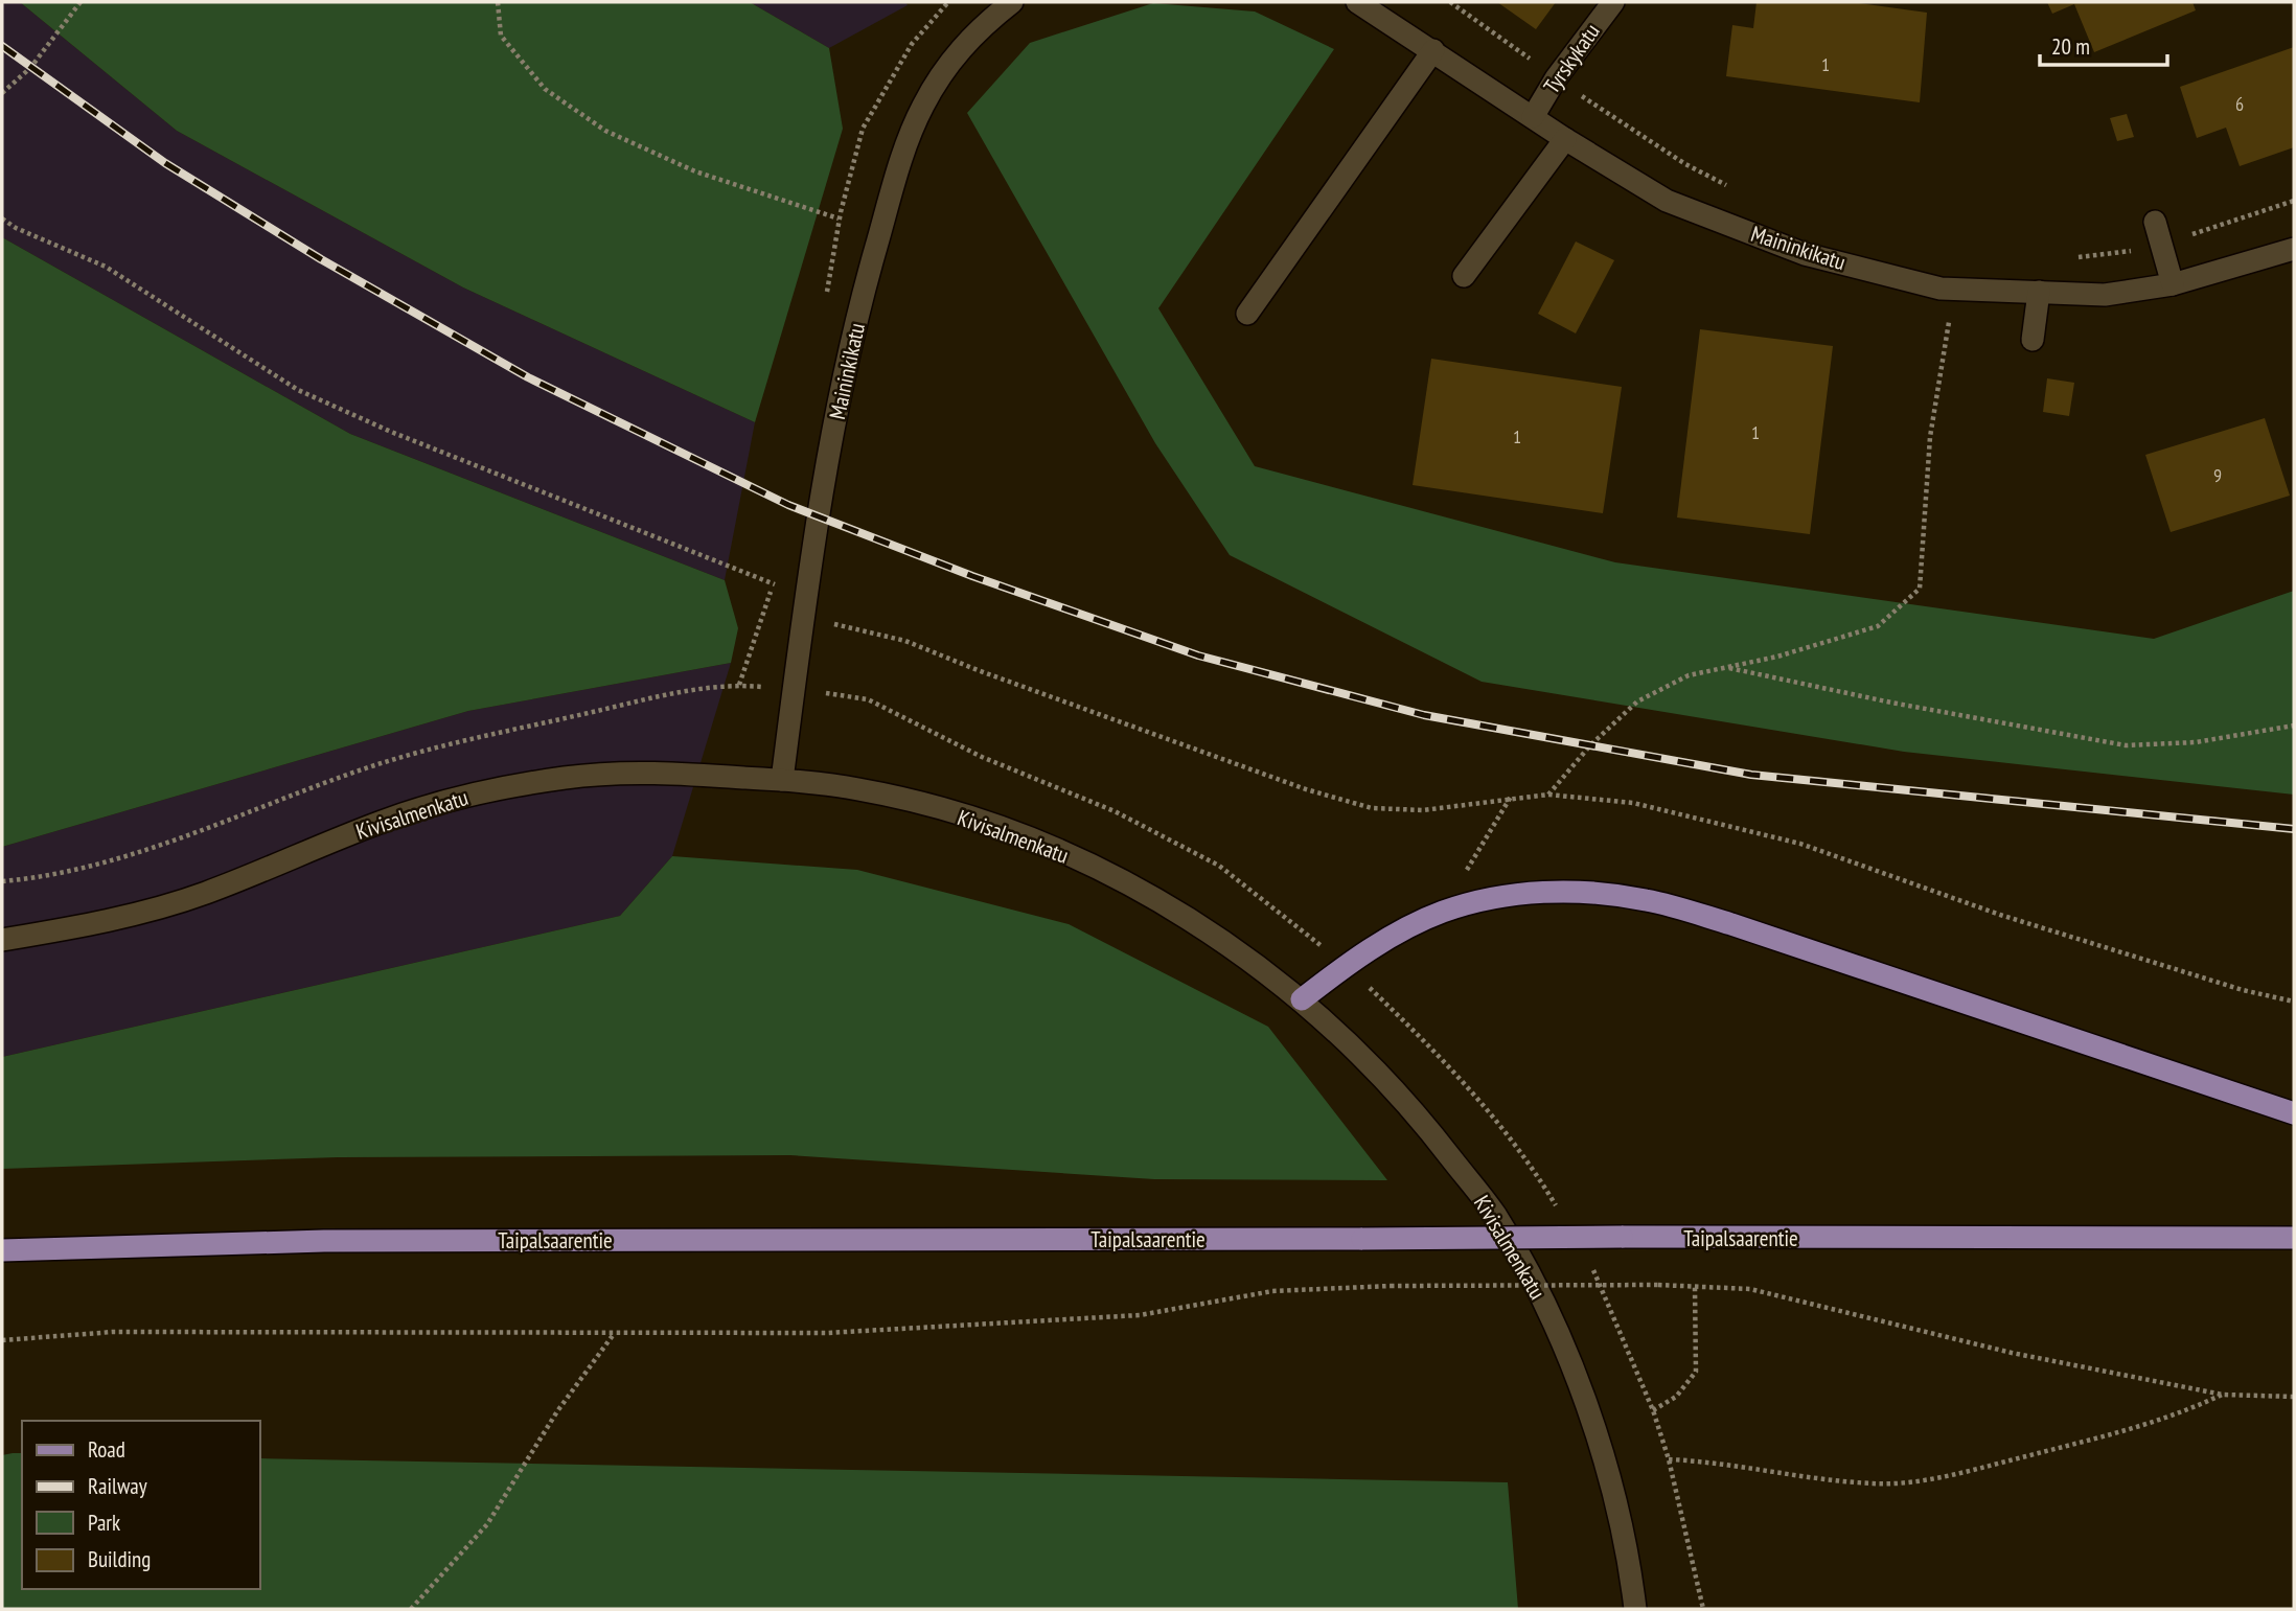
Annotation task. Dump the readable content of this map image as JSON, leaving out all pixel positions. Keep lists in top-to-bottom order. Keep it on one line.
{"streets":{"main road":["Taipalsaarentie"],"street":["Tyrskykatu","Maininkikatu","Kivisalmenkatu"]},"crossings":[["Tyrskykatu","Maininkikatu"],["Maininkikatu","Kivisalmenkatu"]],"house_numbers":["1","6","1","1","9"],"legend":["Road","Railway","Park","Building"],"scale_bar":"20 m"}
